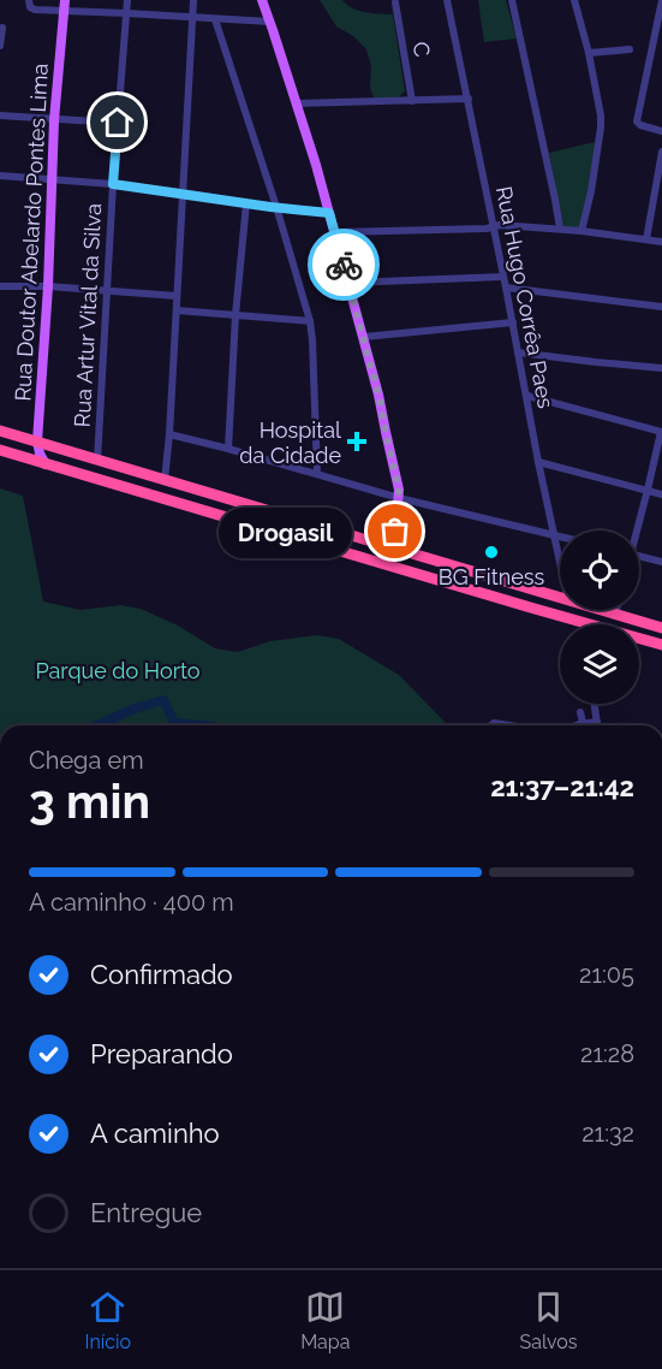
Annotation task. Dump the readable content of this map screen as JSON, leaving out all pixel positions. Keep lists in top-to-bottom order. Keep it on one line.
{"streets":{"main road":["Rua Doutor Abelardo Pontes Lima"],"street":["C","Rua Hugo Corrêa Paes","Rua Artur Vital da Silva"]},"parks":["Parque do Horto"],"places":{"health":["Hospital da Cidade"],"other":["Drogasil","BG Fitness"]},"page":{"bubble":"Drogasil","heading":["3 min","Chega em","21:37–21:42"],"bar":"A caminho · 400 m","list":[["Confirmado","21:05"],["Preparando","21:28"],["A caminho","21:32"],"Entregue"],"tabs":["Início","Mapa","Salvos"]}}
